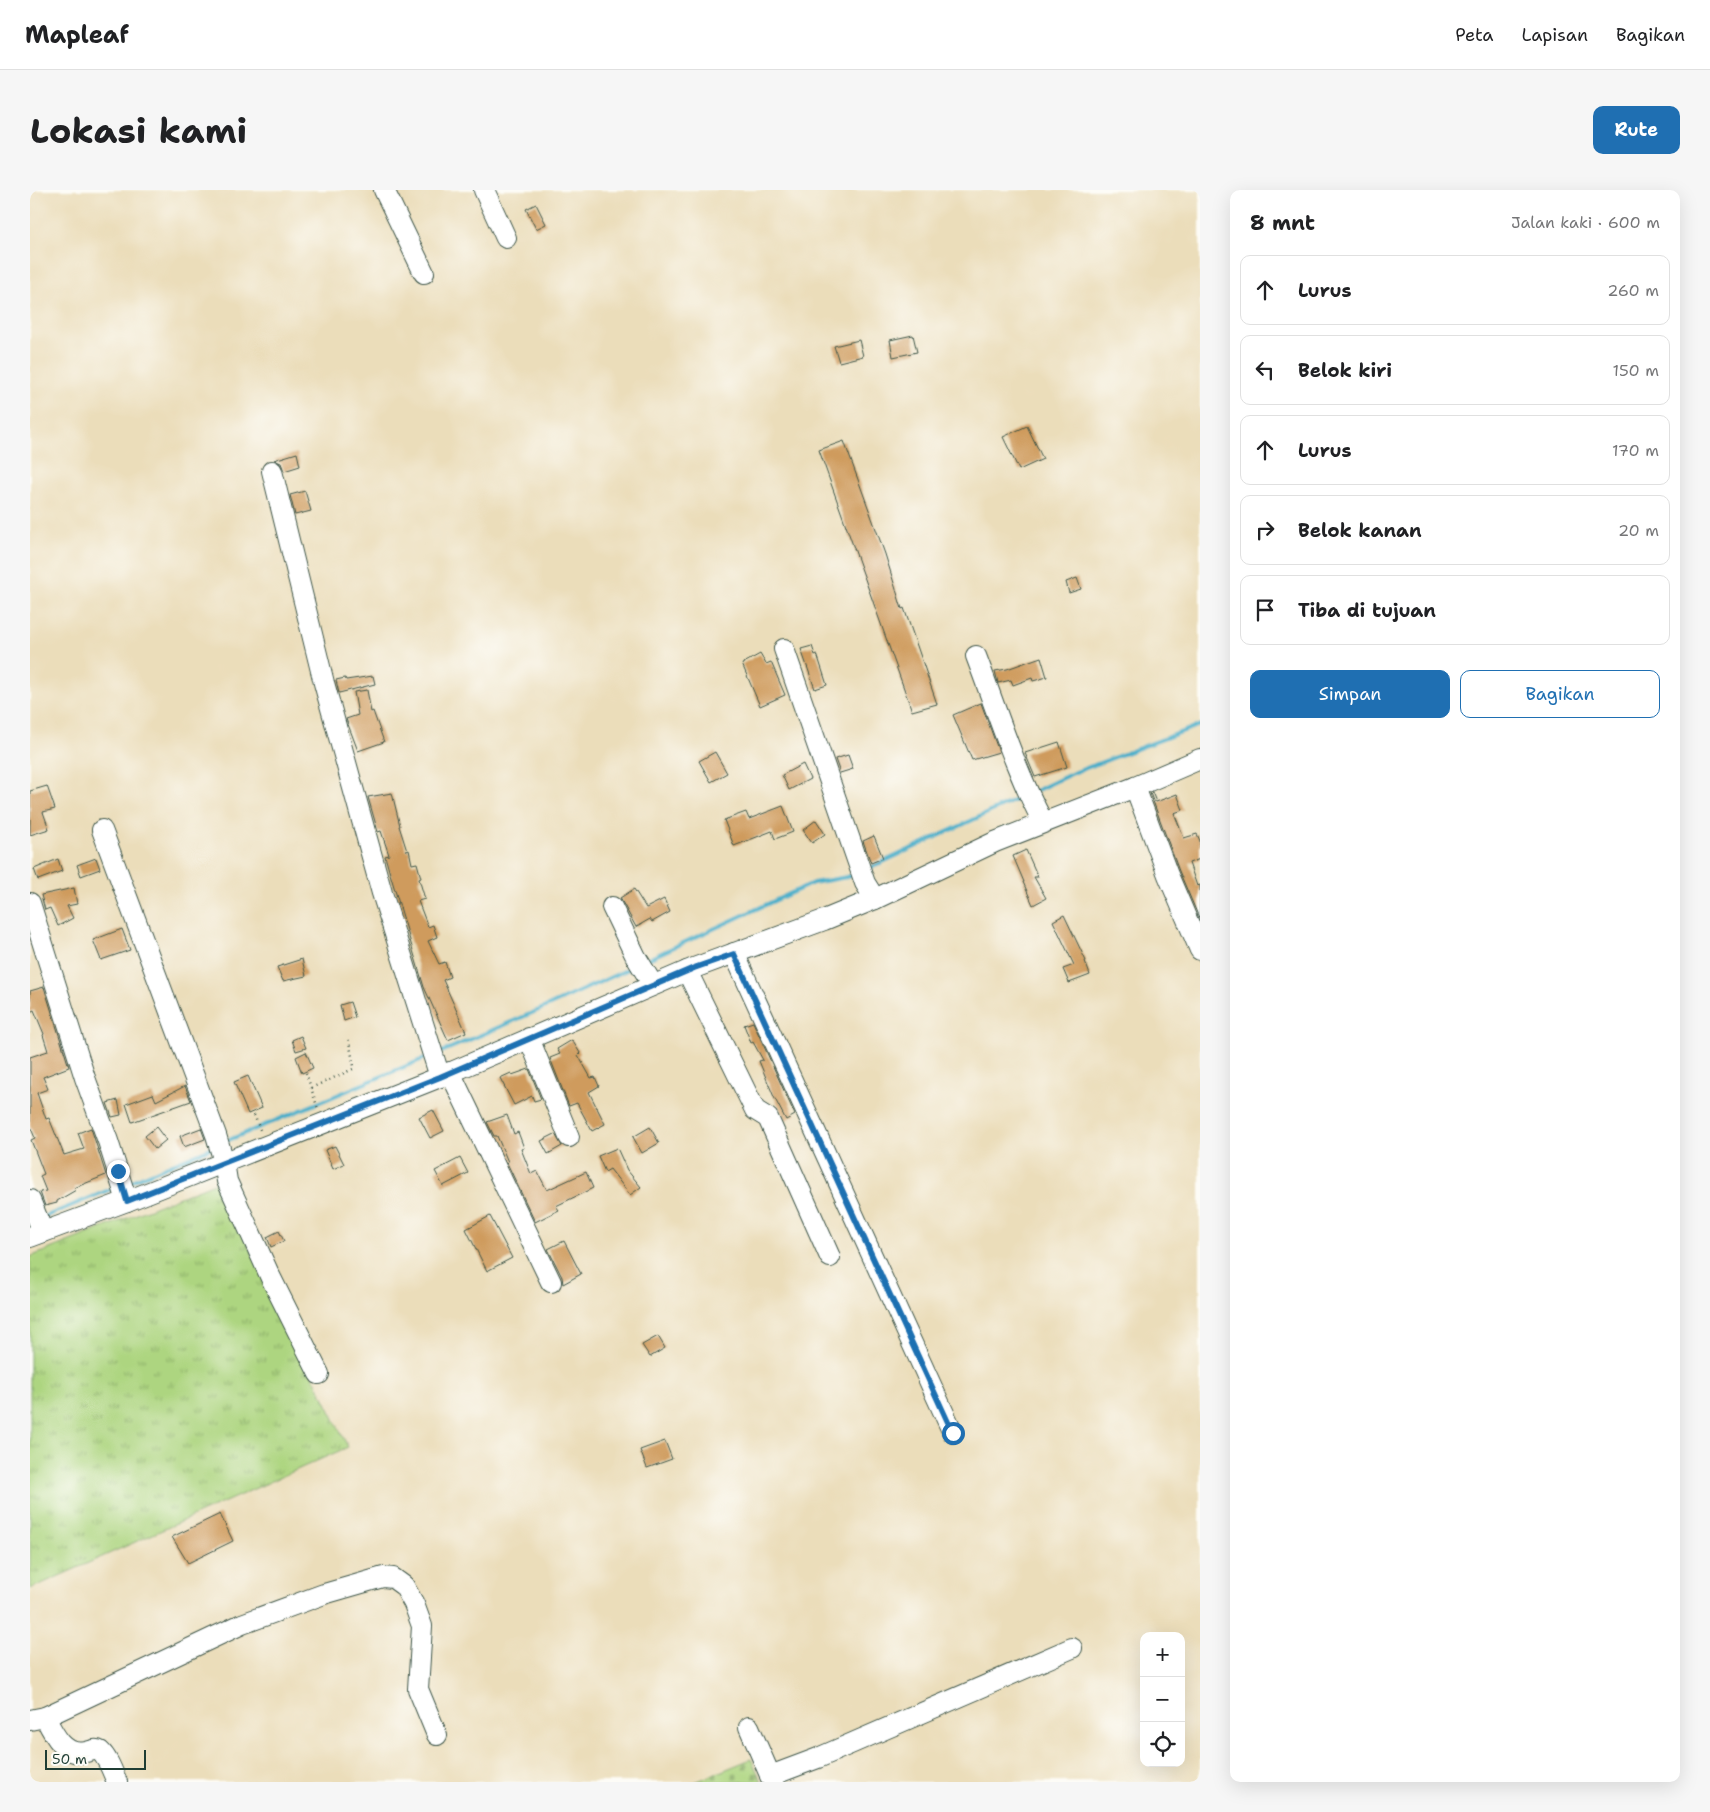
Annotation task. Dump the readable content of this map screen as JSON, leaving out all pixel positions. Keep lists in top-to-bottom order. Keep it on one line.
{"scale_bar":"50 m","page":{"header":"Mapleaf","nav":["Peta","Lapisan","Bagikan"],"buttons":["Rute",["Simpan","Bagikan"]],"title":"Lokasi kami","heading":["8 mnt","Jalan kaki · 600 m"],"list":[["Lurus","260 m"],["Belok kiri","150 m"],["Lurus","170 m"],["Belok kanan","20 m"],"Tiba di tujuan"],"map_buttons":["+","−"],"scale":"50 m"}}
